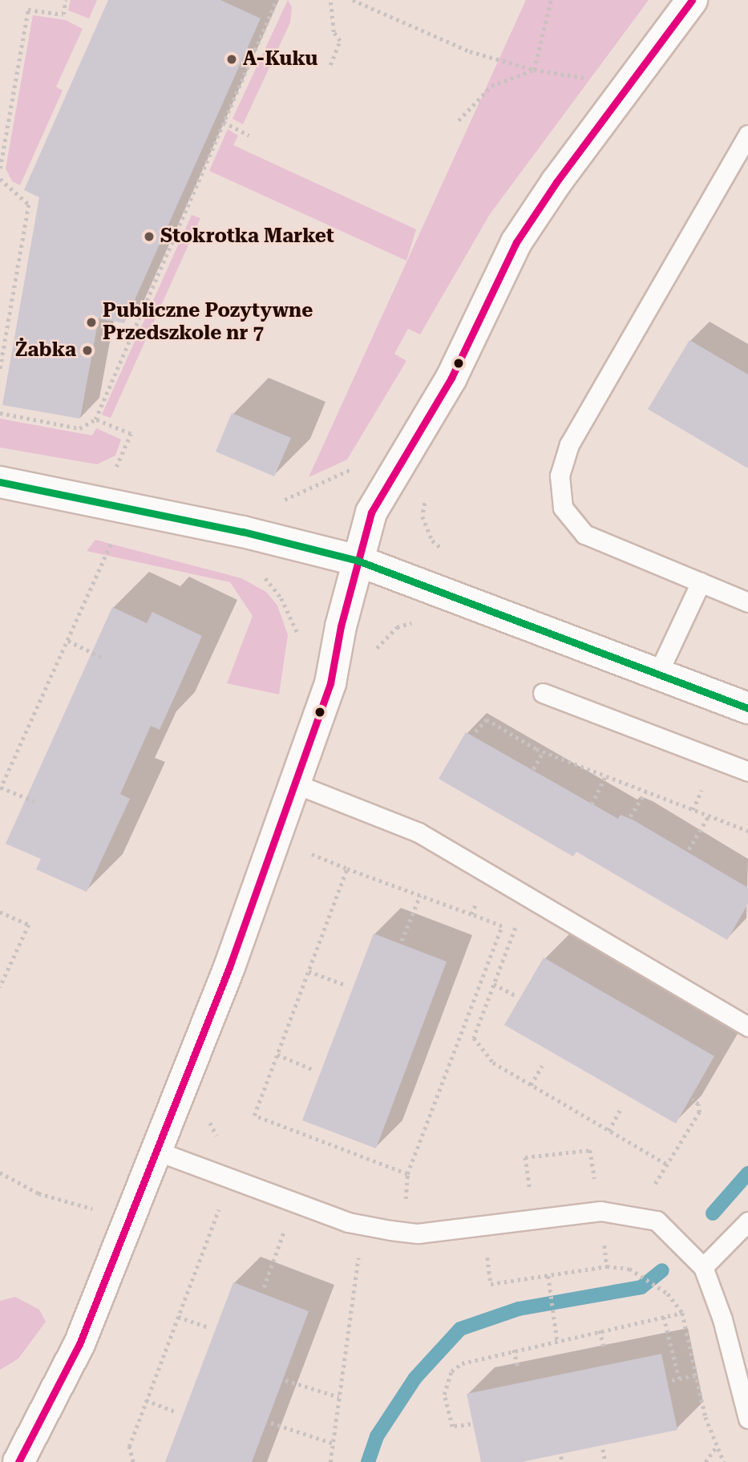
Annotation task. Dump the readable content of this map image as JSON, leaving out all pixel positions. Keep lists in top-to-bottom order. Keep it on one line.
{"places":["A-Kuku","Stokrotka Market","Publiczne Pozytywne Przedszkole nr 7","Żabka"]}
